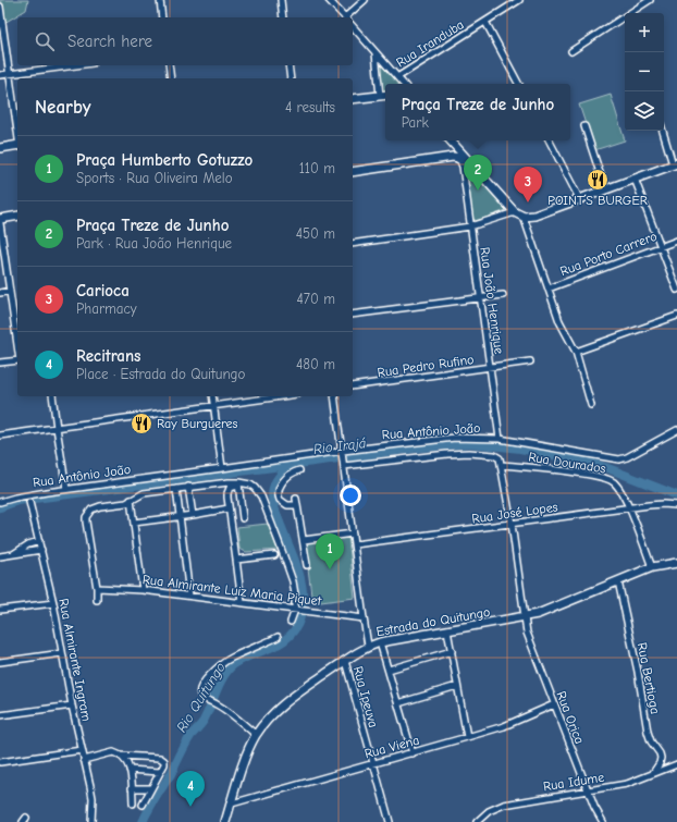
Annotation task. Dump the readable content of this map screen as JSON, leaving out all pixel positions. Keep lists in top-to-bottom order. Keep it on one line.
{"streets":{"main road":["Estrada do Quitungo"],"street":["Rua Iranduba","Rua Porto Carrero","Rua João Henrique","Rua Pedro Rufino","Rua Antônio João","Rua Dourados","Rua José Lopes","Rua Almirante Luiz Maria Piquet","Rua Almirante Ingram","Rua Bertioga","Rua Ipeuva","Rua Orica","Rua Viena","Rua Idume"]},"crossings":[["Rua João Henrique","Rua Pedro Rufino"],["Rua João Henrique","Rua Antônio João"],["Rua Antônio João","Rua Dourados"],["Rua Dourados","Rua José Lopes"],["Rua Dourados","Estrada do Quitungo"],["Estrada do Quitungo","Rua Bertioga"],["Estrada do Quitungo","Rua Ipeuva"],["Estrada do Quitungo","Rua Orica"],["Estrada do Quitungo","Rua Viena"],["Rua Bertioga","Rua Idume"],["Rua Ipeuva","Rua Viena"],["Rua Orica","Rua Viena"],["Rua Orica","Rua Idume"]],"water":["Rio Irajá","Rio Quitungo"],"places":{"restaurant":["POINT´S BURGER","Ray Burgueres"]},"page":{"map_buttons":["+","−"],"search":"Search here","heading":["Nearby","4 results"],"popup":["Praça Treze de Junho","Park"],"list":[{"mark":"1","name":"Praça Humberto Gotuzzo","note":"Sports · Rua Oliveira Melo","value":"110 m"},{"mark":"2","name":"Praça Treze de Junho","note":"Park · Rua João Henrique","value":"450 m"},{"mark":"3","name":"Carioca","note":"Pharmacy","value":"470 m"},{"mark":"4","name":"Recitrans","note":"Place · Estrada do Quitungo","value":"480 m"}],"pins":["2","3","1","4"]}}
